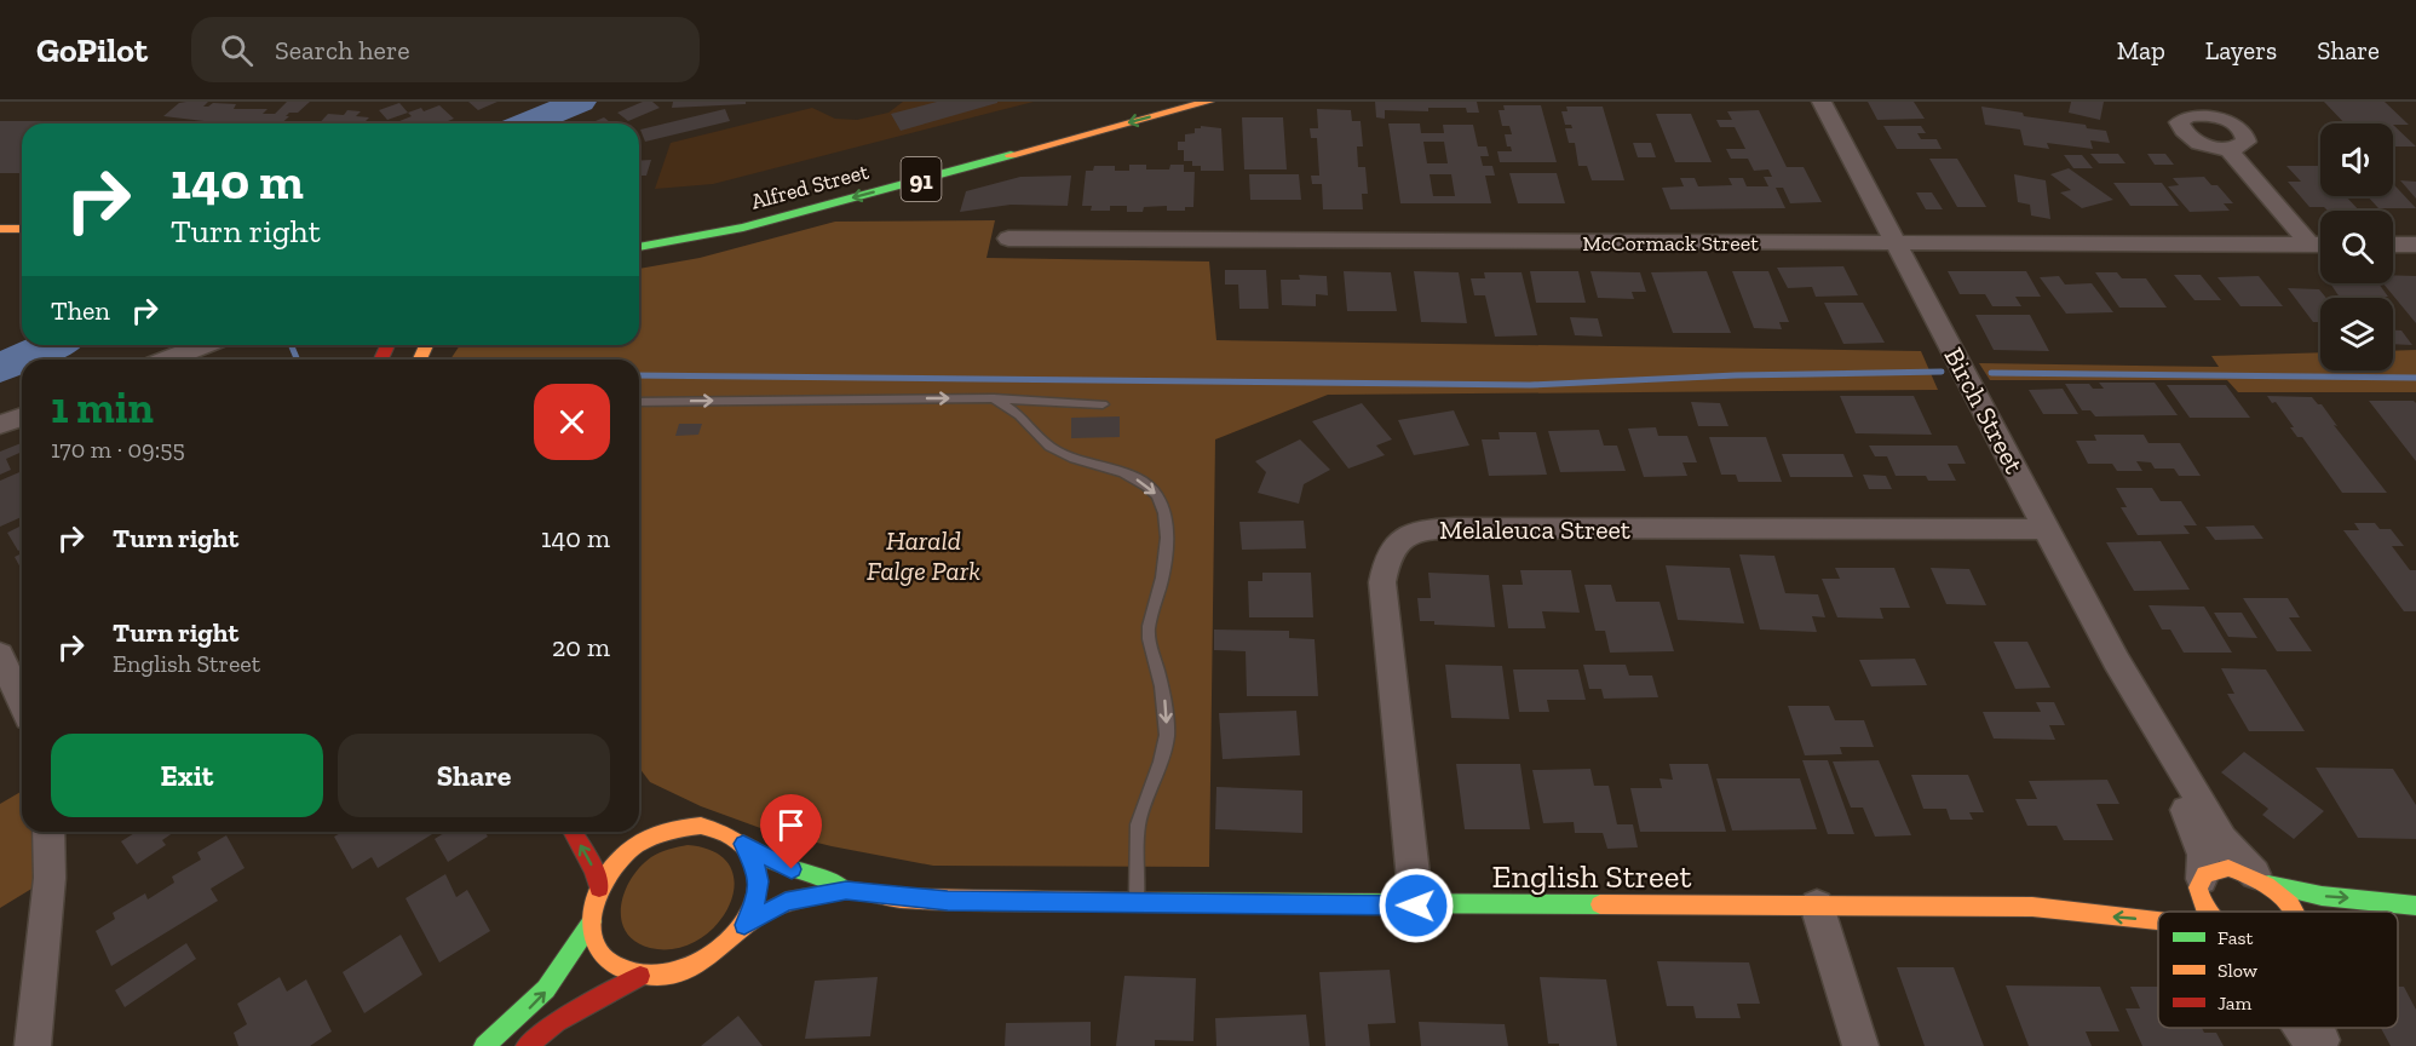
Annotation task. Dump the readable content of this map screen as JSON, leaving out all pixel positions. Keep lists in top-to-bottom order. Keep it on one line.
{"streets":{"street":["91","Alfred Street","McCormack Street","Birch Street","Melaleuca Street","English Street"]},"crossings":[["McCormack Street","Birch Street"],["Birch Street","Melaleuca Street"],["Melaleuca Street","English Street"]],"one_way":["Alfred Street"],"parks":["Harald Falge Park"],"legend":["Fast","Slow","Jam"],"page":{"header":"GoPilot","search":"Search here","nav":["Map","Layers","Share"],"turn":["140 m","Turn right"],"then":"Then","heading":["1 min","170 m · 09:55"],"list":[{"name":"Turn right","value":"140 m"},{"name":"Turn right","note":"English Street","value":"20 m"}],"buttons":["Exit","Share"]}}
